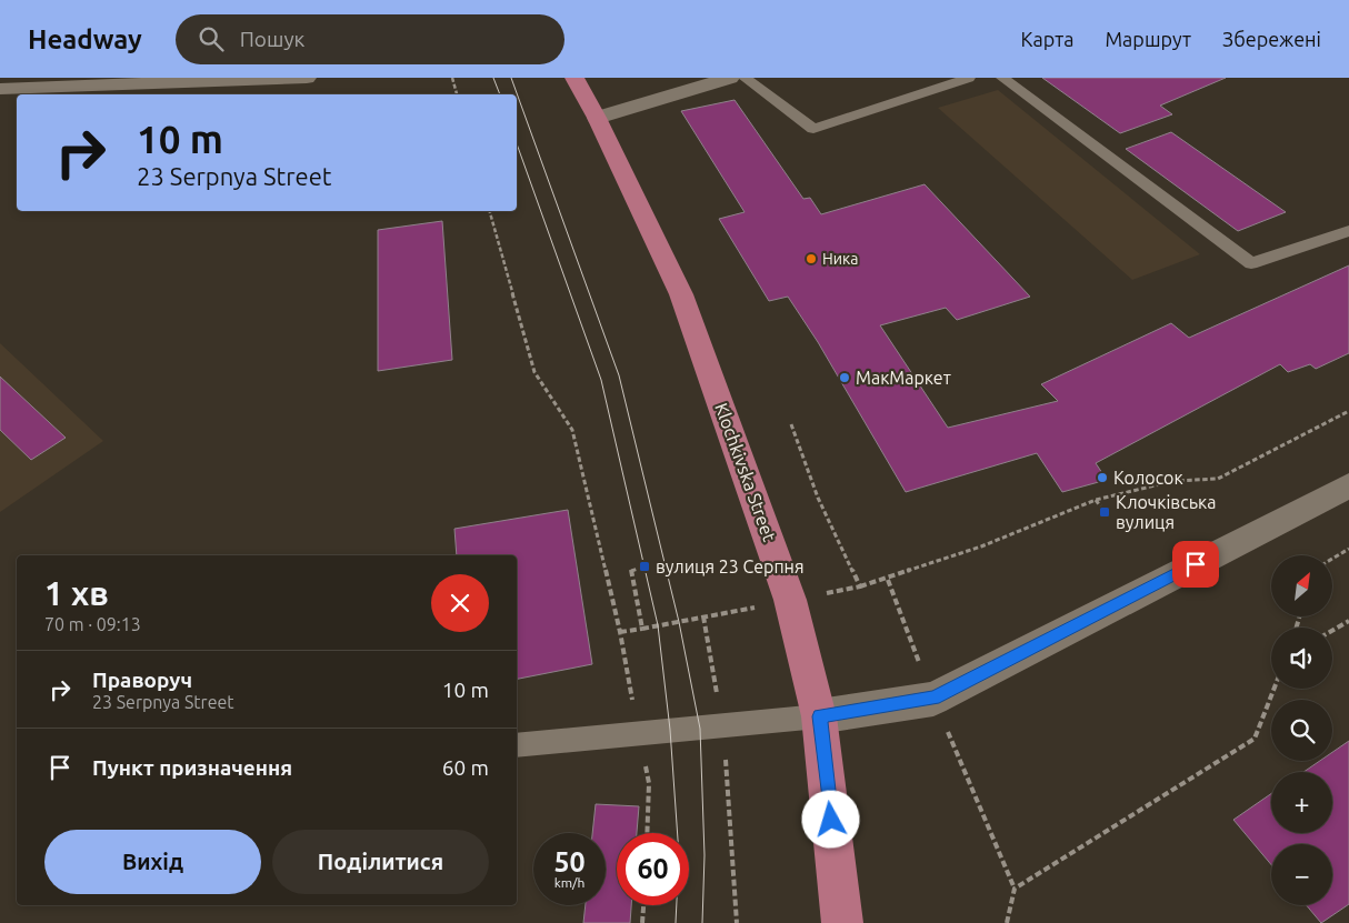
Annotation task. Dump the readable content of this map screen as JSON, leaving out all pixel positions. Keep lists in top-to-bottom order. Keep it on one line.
{"streets":{"main road":["Klochkivska Street"]},"places":{"other":["Ника","МакМаркет","Колосок"],"transit":["Клочківська вулиця","вулиця 23 Серпня"]},"north":"top right","page":{"header":"Headway","search":"Пошук","nav":["Карта","Маршрут","Збережені"],"turn":["10 m","23 Serpnya Street"],"map_buttons":["+","−"],"heading":["1 хв","70 m · 09:13"],"list":[{"name":"Праворуч","note":"23 Serpnya Street","value":"10 m"},{"name":"Пункт призначення","value":"60 m"}],"buttons":["Вихід","Поділитися"],"speed":"50 km/h","limit":"60"}}
